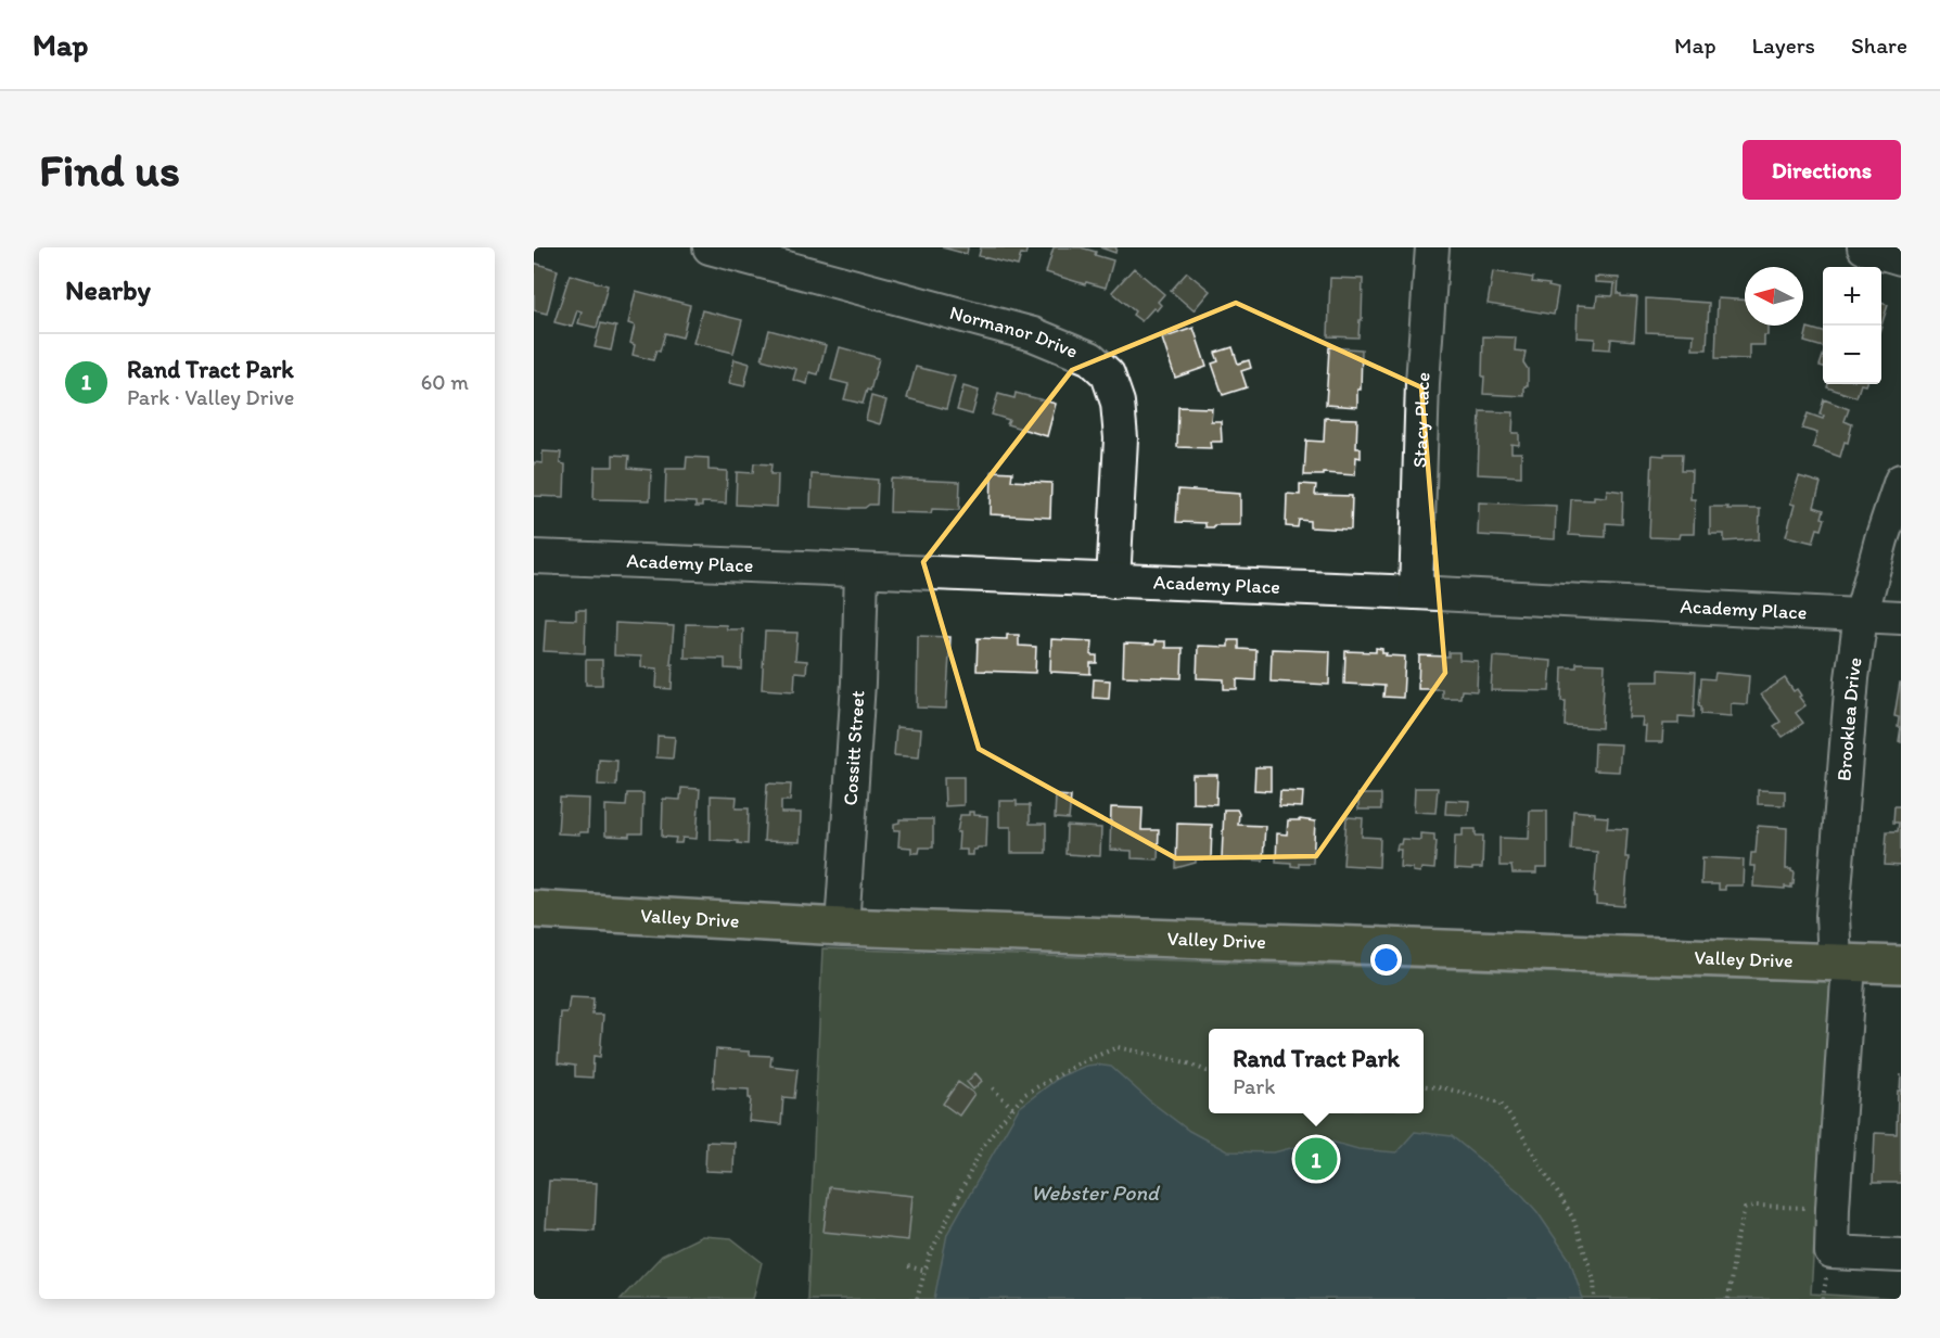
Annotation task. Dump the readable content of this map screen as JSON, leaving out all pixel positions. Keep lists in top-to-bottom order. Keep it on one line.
{"streets":{"main road":["Valley Drive"],"street":["Normanor Drive","Stacy Place","Academy Place","Brooklea Drive","Cossitt Street"]},"crossings":[["Normanor Drive","Academy Place"],["Stacy Place","Academy Place"],["Academy Place","Brooklea Drive"],["Academy Place","Cossitt Street"],["Brooklea Drive","Valley Drive"],["Cossitt Street","Valley Drive"]],"water":["Webster Pond"],"north":"left","page":{"header":"Map","nav":["Map","Layers","Share"],"buttons":"Directions","title":"Find us","heading":"Nearby","map_buttons":["+","−"],"list":[{"mark":"1","name":"Rand Tract Park","note":"Park · Valley Drive","value":"60 m"}],"popup":["Rand Tract Park","Park"],"pins":"1"}}
